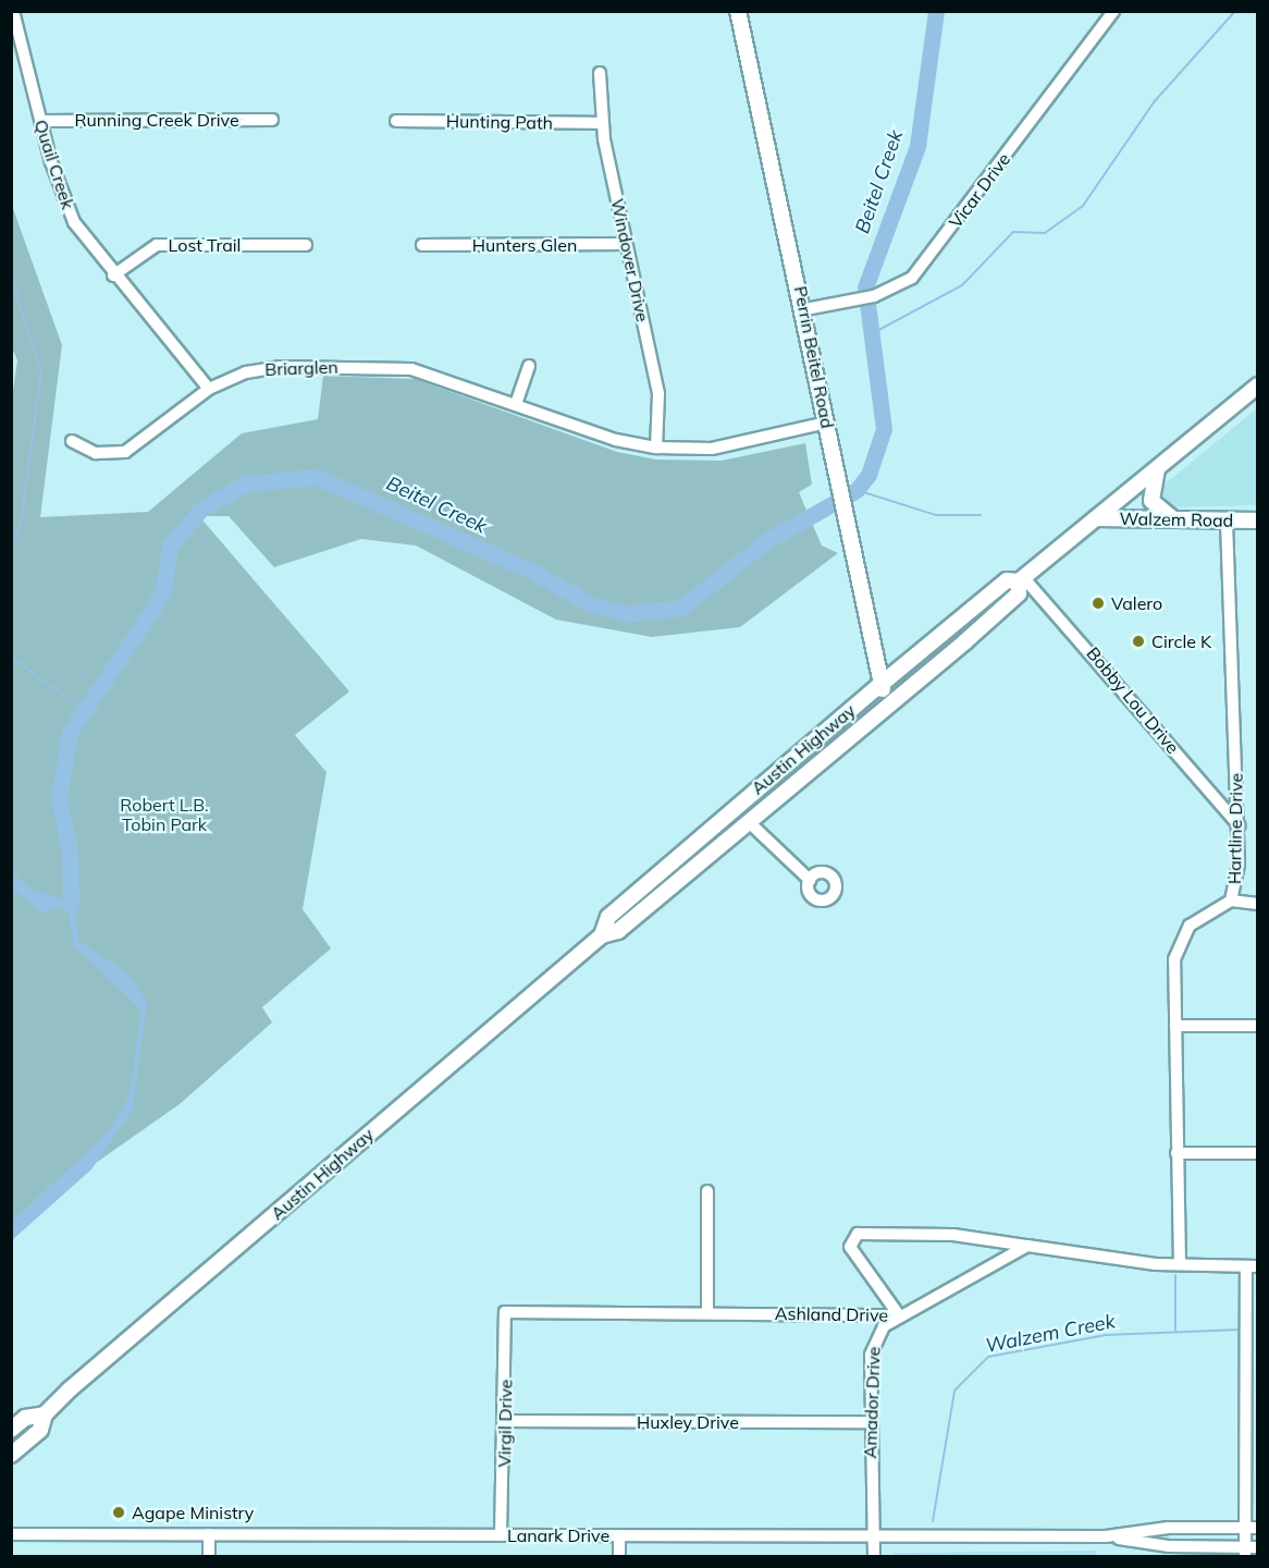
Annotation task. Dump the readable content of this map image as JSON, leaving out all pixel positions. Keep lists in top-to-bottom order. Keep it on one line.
{"streets":{"main road":["Perrin Beitel Road","Walzem Road","Austin Highway"],"street":["Running Creek Drive","Hunting Path","Quail Creek","Vicar Drive","Lost Trail","Hunters Glen","Windover Drive","Briarglen","Bobby Lou Drive","Hartline Drive","Ashland Drive","Amador Drive","Huxley Drive","Virgil Drive","Lanark Drive"]},"crossings":[["Running Creek Drive","Quail Creek"],["Hunting Path","Windover Drive"],["Quail Creek","Lost Trail"],["Quail Creek","Briarglen"],["Vicar Drive","Perrin Beitel Road"],["Hunters Glen","Windover Drive"],["Windover Drive","Briarglen"],["Perrin Beitel Road","Briarglen"],["Perrin Beitel Road","Austin Highway"],["Walzem Road","Austin Highway"],["Walzem Road","Hartline Drive"],["Bobby Lou Drive","Austin Highway"],["Bobby Lou Drive","Hartline Drive"],["Ashland Drive","Amador Drive"],["Ashland Drive","Virgil Drive"],["Amador Drive","Huxley Drive"],["Amador Drive","Lanark Drive"],["Huxley Drive","Virgil Drive"],["Virgil Drive","Lanark Drive"]],"water":["Beitel Creek","Walzem Creek"],"parks":["Robert L.B. Tobin Park"],"places":["Valero","Circle K","Agape Ministry"]}
